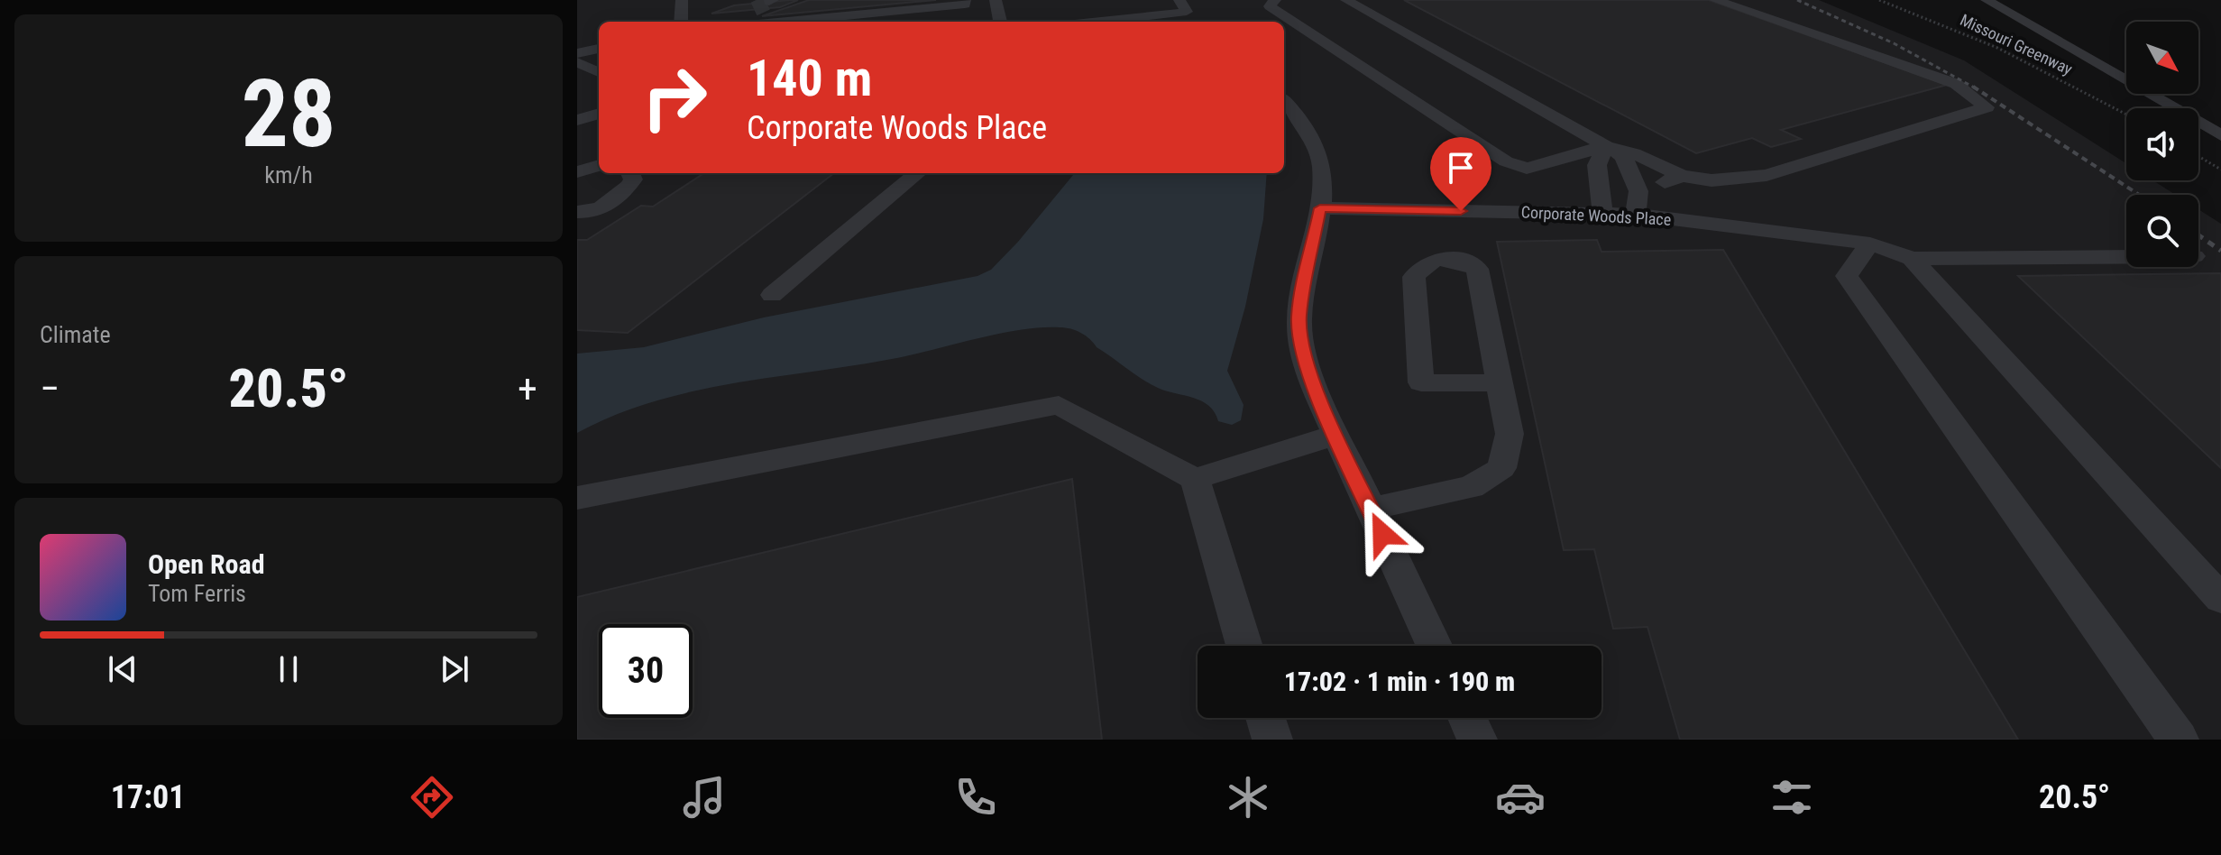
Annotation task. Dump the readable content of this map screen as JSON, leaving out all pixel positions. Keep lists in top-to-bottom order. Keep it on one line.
{"streets":{"street":["Corporate Woods Place"],"path":["Missouri Greenway"]},"north":"bottom right","page":{"tile":[["28","km/h"],"Climate"],"turn":["140 m","Corporate Woods Place"],"heat":["−","20.5°","+"],"song":["Open Road","Tom Ferris"],"limit":"30","trip":"17:02 · 1 min · 190 m","tabs":["17:01","20.5°"]}}
